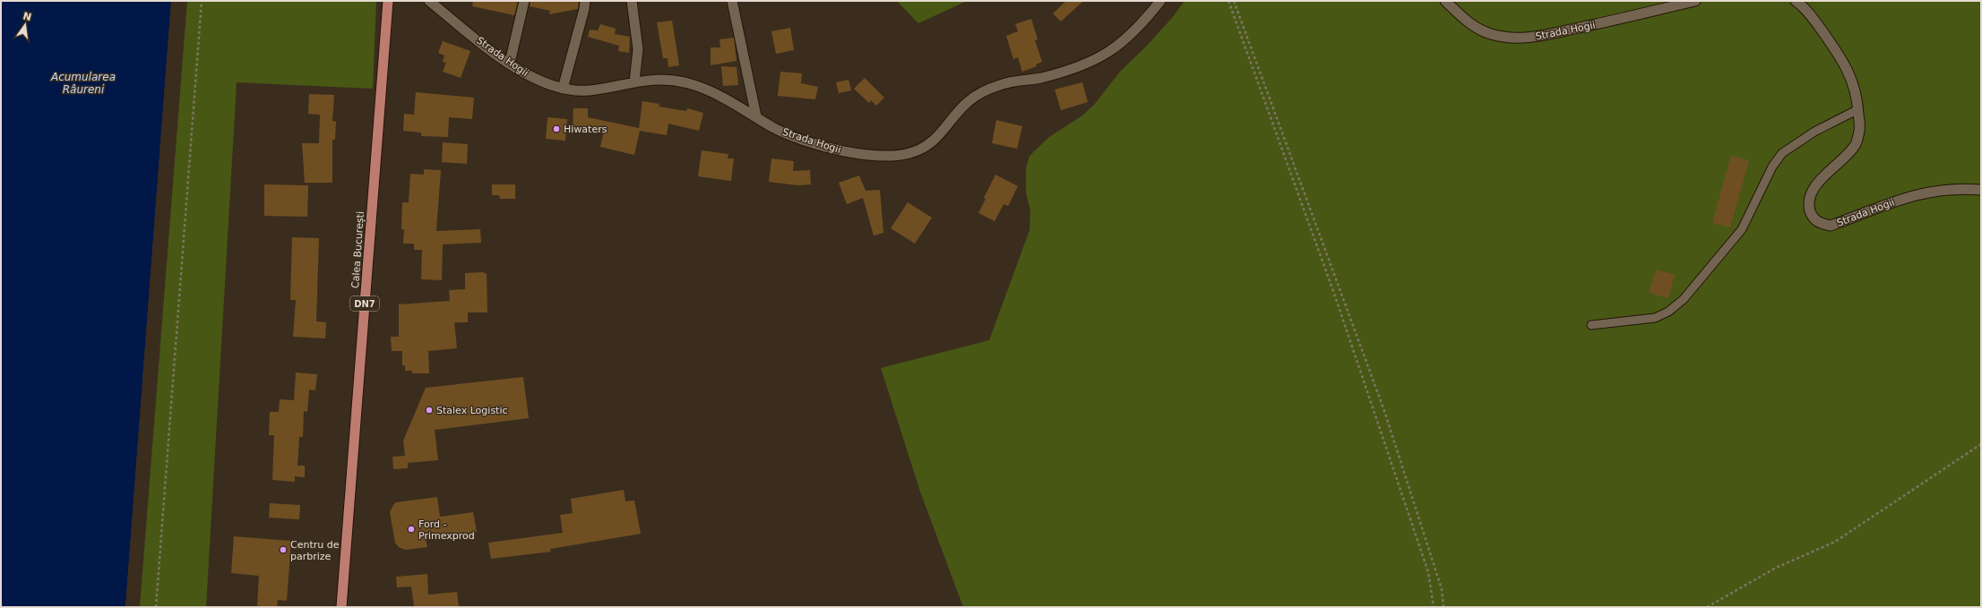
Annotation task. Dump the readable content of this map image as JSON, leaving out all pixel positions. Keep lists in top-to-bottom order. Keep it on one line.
{"streets":{"highway":["Calea București","DN7"],"street":["Strada Hogii"]},"water":["Acumularea Râureni"],"places":["Hiwaters","Stalex Logistic","Ford - Primexprod","Centru de parbrize"],"north":"top"}
